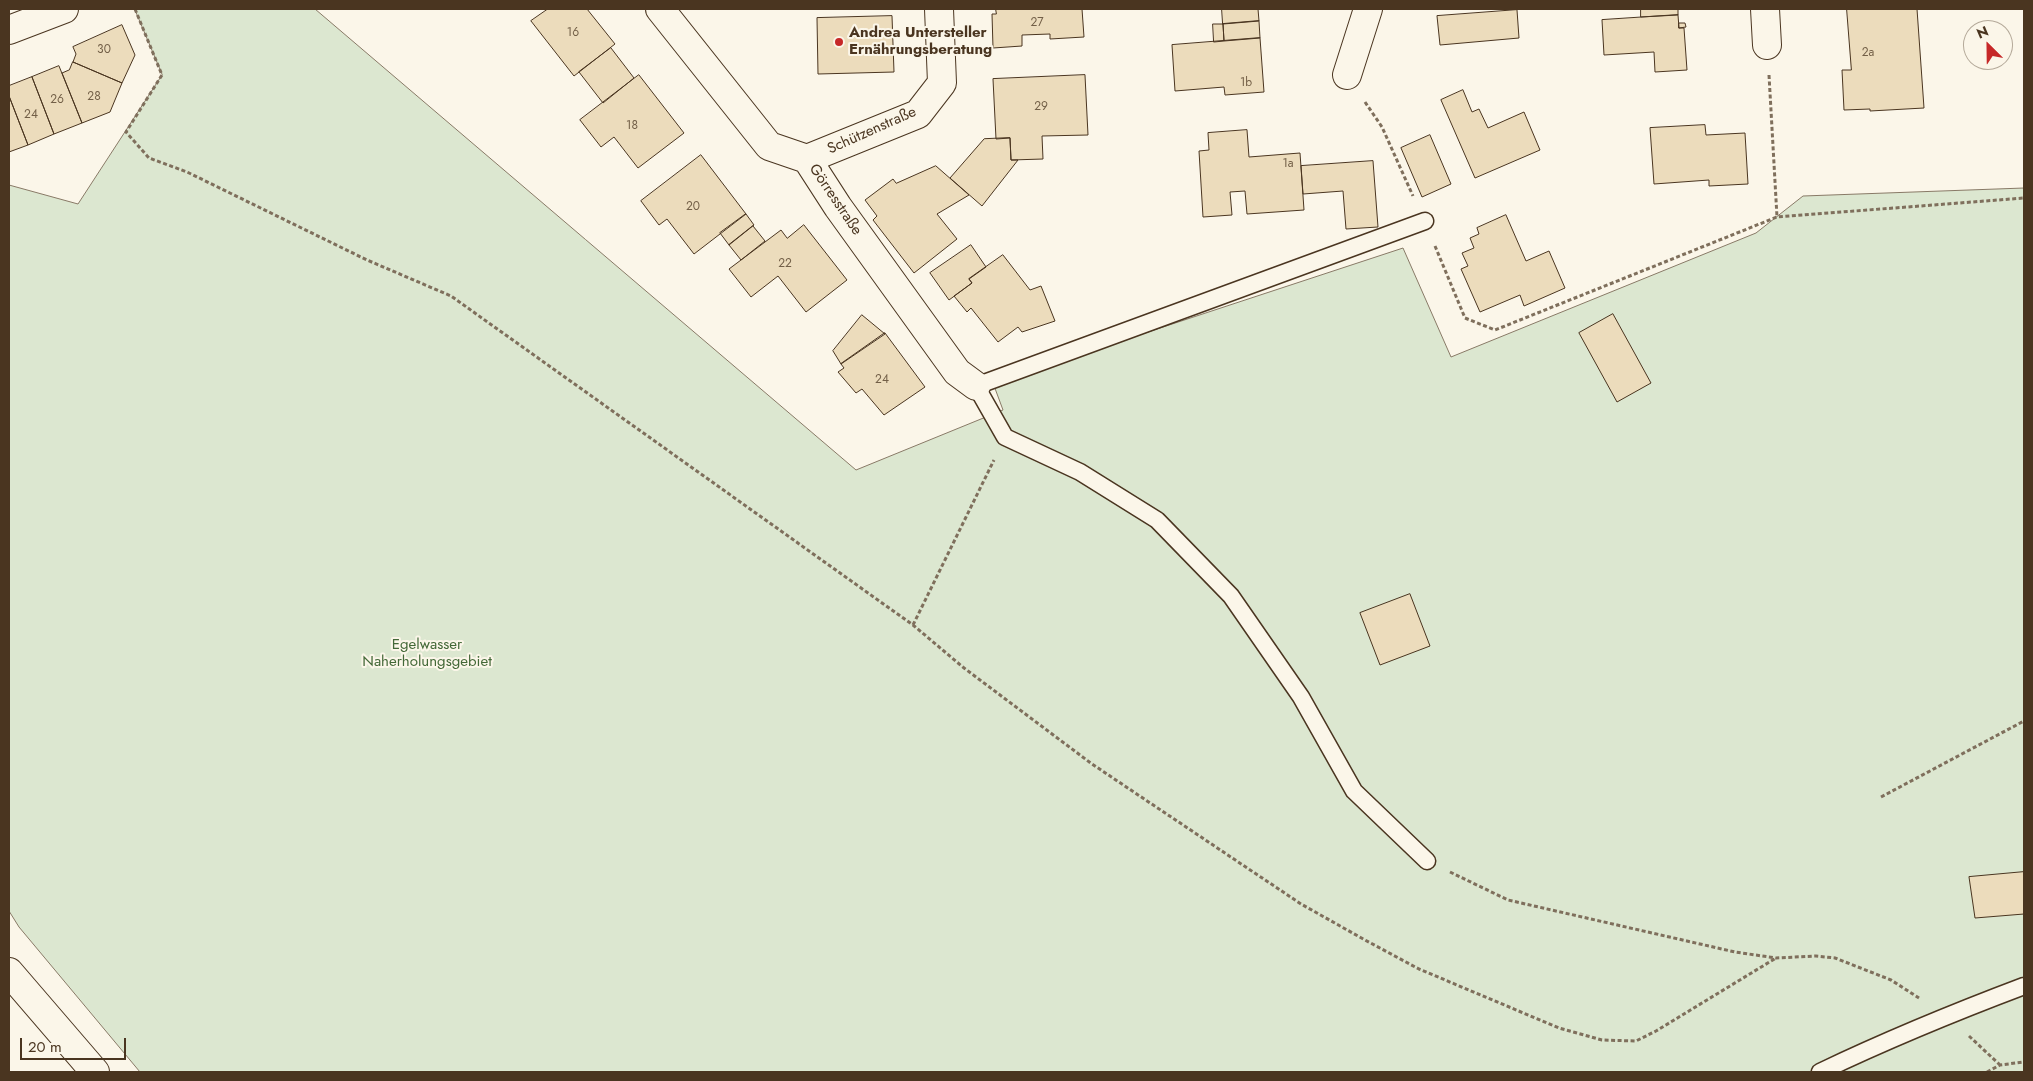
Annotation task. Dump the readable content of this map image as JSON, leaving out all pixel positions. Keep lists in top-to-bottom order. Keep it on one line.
{"streets":{"main road":["Schützenstraße","Görresstraße"]},"crossings":[["Schützenstraße","Görresstraße"]],"parks":["Egelwasser Naherholungsgebiet"],"places":["Andrea Untersteller Ernährungsberatung"],"house_numbers":["27","16","30","2a","1b","28","26","29","24","18","1a","20","22","24"],"scale_bar":"20 m","north":"top left"}
